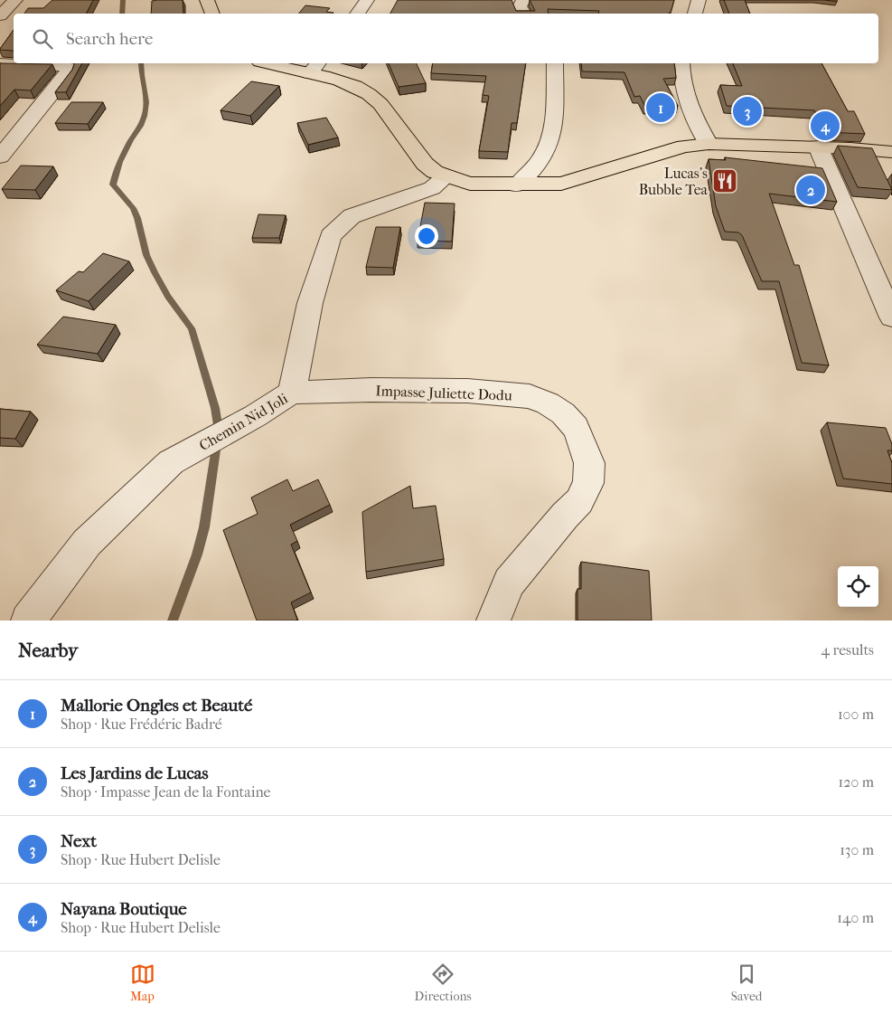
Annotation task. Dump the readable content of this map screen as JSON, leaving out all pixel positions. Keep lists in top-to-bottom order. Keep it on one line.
{"streets":{"street":["Impasse Juliette Dodu","Chemin Nid Joli"]},"crossings":[["Impasse Juliette Dodu","Chemin Nid Joli"]],"places":{"restaurant":["Lucas's Bubble Tea"]},"page":{"search":"Search here","pins":["1","3","4","2"],"heading":["Nearby","4 results"],"list":[{"mark":"1","name":"Mallorie Ongles et Beauté","note":"Shop · Rue Frédéric Badré","value":"100 m"},{"mark":"2","name":"Les Jardins de Lucas","note":"Shop · Impasse Jean de la Fontaine","value":"120 m"},{"mark":"3","name":"Next","note":"Shop · Rue Hubert Delisle","value":"130 m"},{"mark":"4","name":"Nayana Boutique","note":"Shop · Rue Hubert Delisle","value":"140 m"}],"nav":["Map","Directions","Saved"]}}
